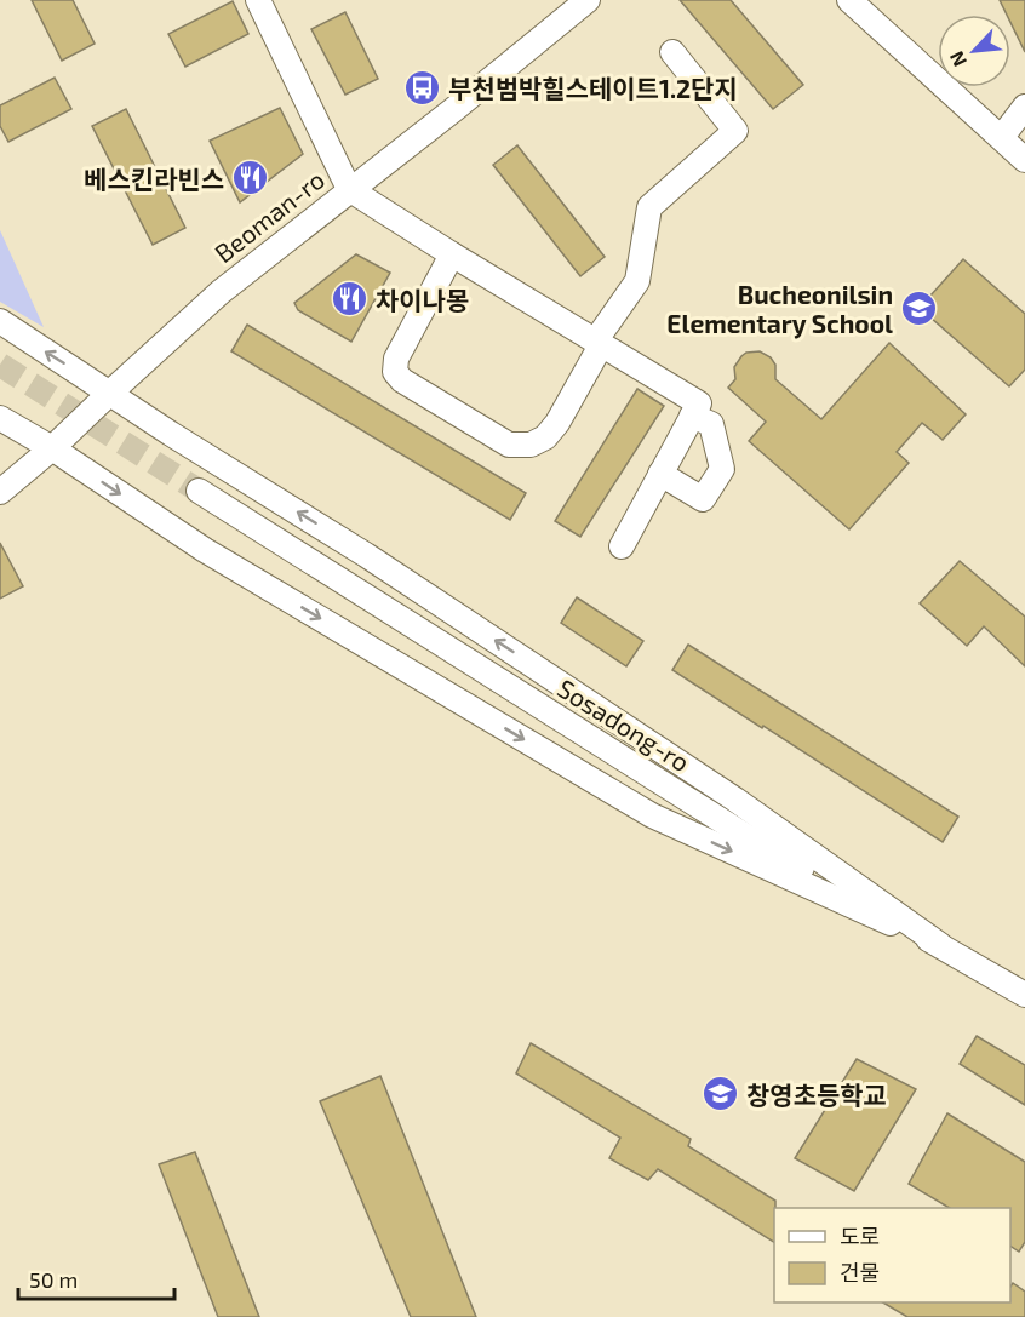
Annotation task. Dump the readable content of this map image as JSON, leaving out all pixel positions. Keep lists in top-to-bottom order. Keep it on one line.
{"streets":{"street":["Beoman-ro","Sosadong-ro"]},"places":{"bus stop":["부천범박힐스테이트1.2단지"],"restaurant":["베스킨라빈스","차이나몽"],"school or university":["Bucheonilsin Elementary School","창영초등학교"]},"legend":["도로","건물"],"scale_bar":"50 m","north":"bottom left"}
